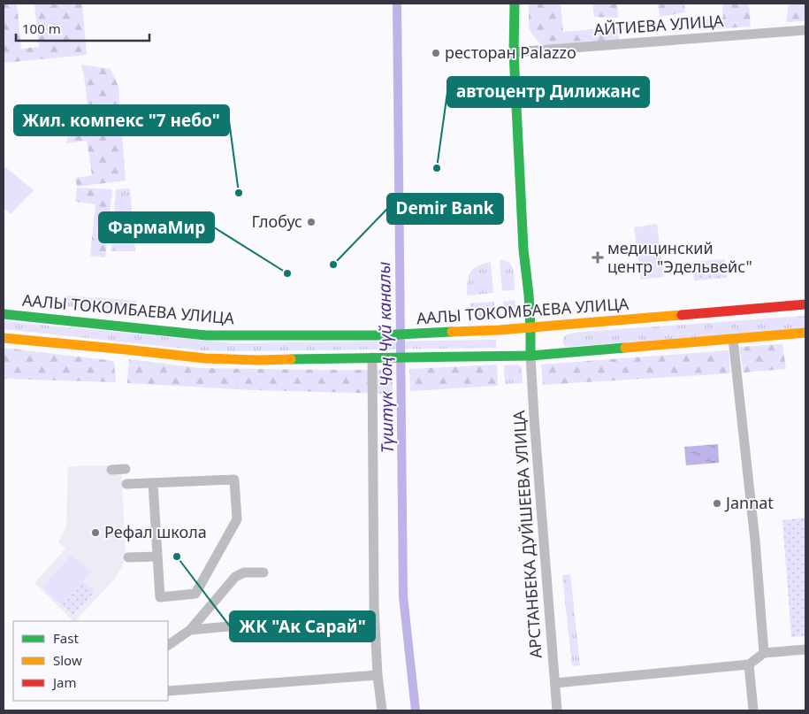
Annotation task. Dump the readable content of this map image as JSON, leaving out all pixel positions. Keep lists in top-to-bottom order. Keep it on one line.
{"streets":{"main road":["ААЛЫ ТОКОМБАЕВА УЛИЦА"],"street":["АЙТИЕВА УЛИЦА","АРСТАНБЕКА ДУЙШЕЕВА УЛИЦА"]},"water":["Түштүк Чоң Чүй каналы"],"places":{"other":["ресторан Palazzo","автоцентр Дилижанс","Жил. компекс \"7 небо\"","Глобус","Demir Bank","ФармаМир","Jannat","Рефал школа","ЖК \"Ак Сарай\""],"health":["медицинский центр \"Эдельвейс\""]},"legend":["Fast","Slow","Jam"],"scale_bar":"100 m"}
